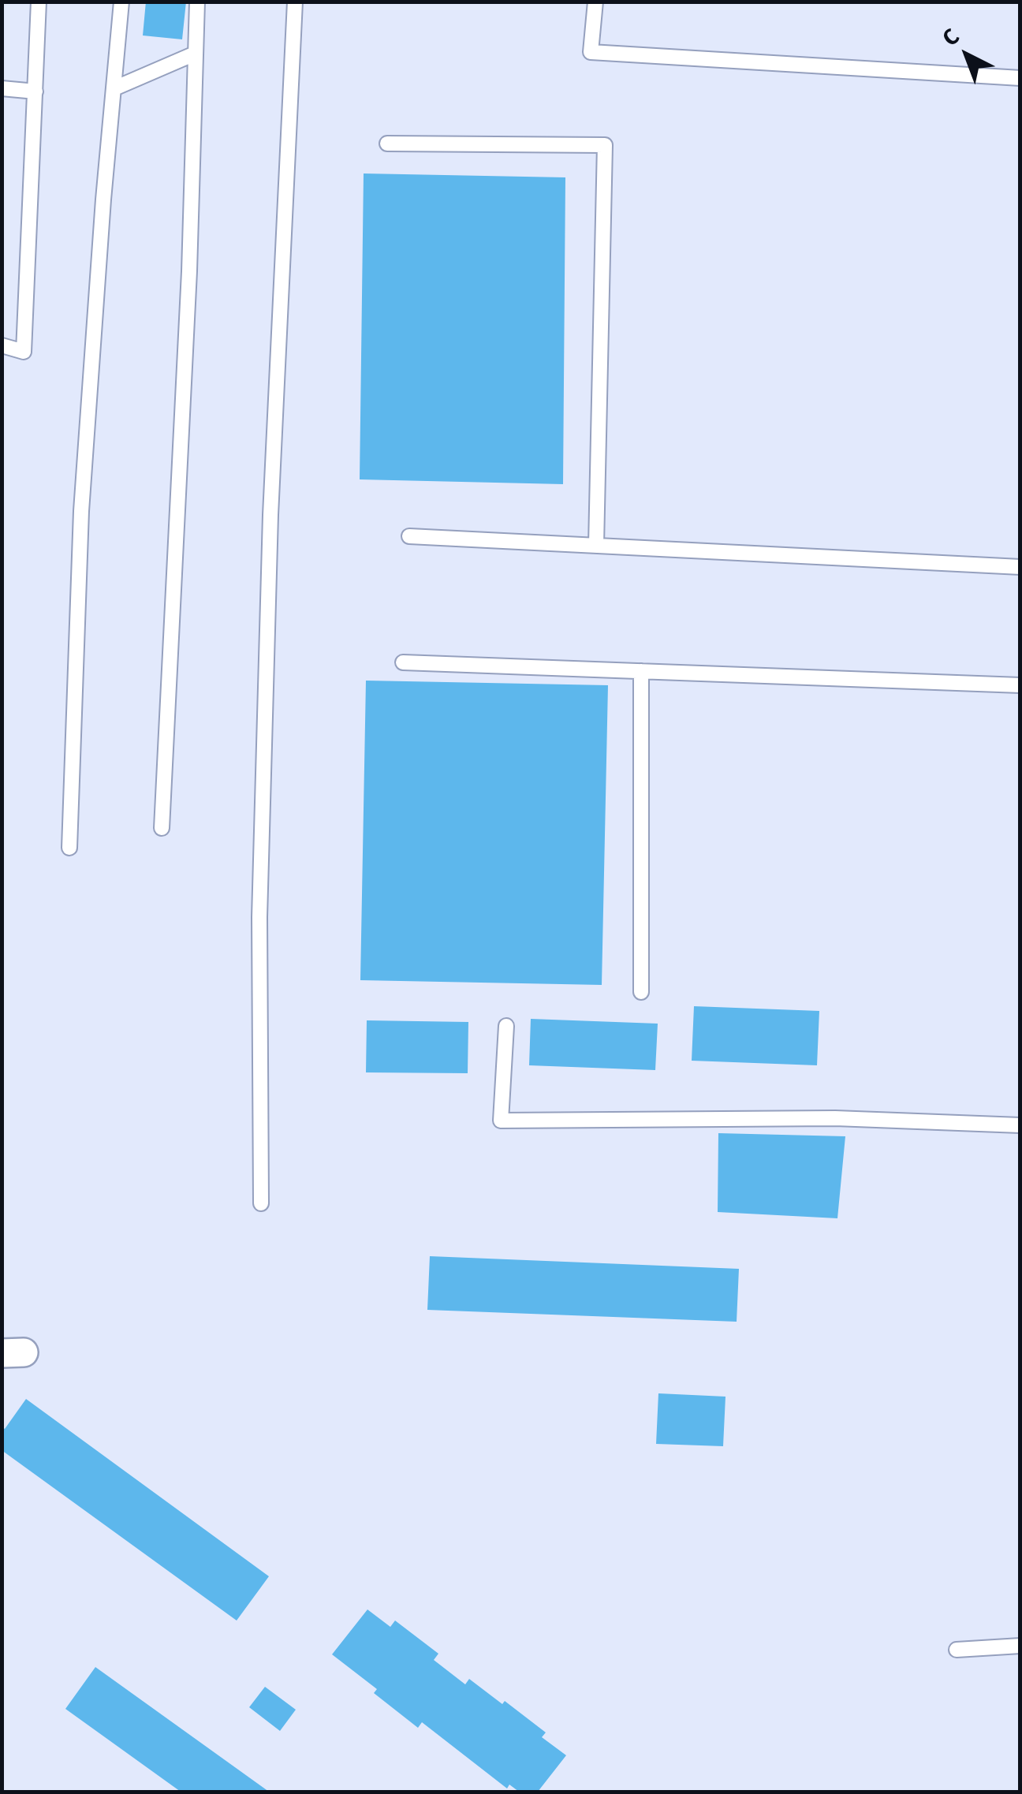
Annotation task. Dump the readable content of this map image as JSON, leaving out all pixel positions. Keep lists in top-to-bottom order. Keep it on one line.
{"north":"top left"}
